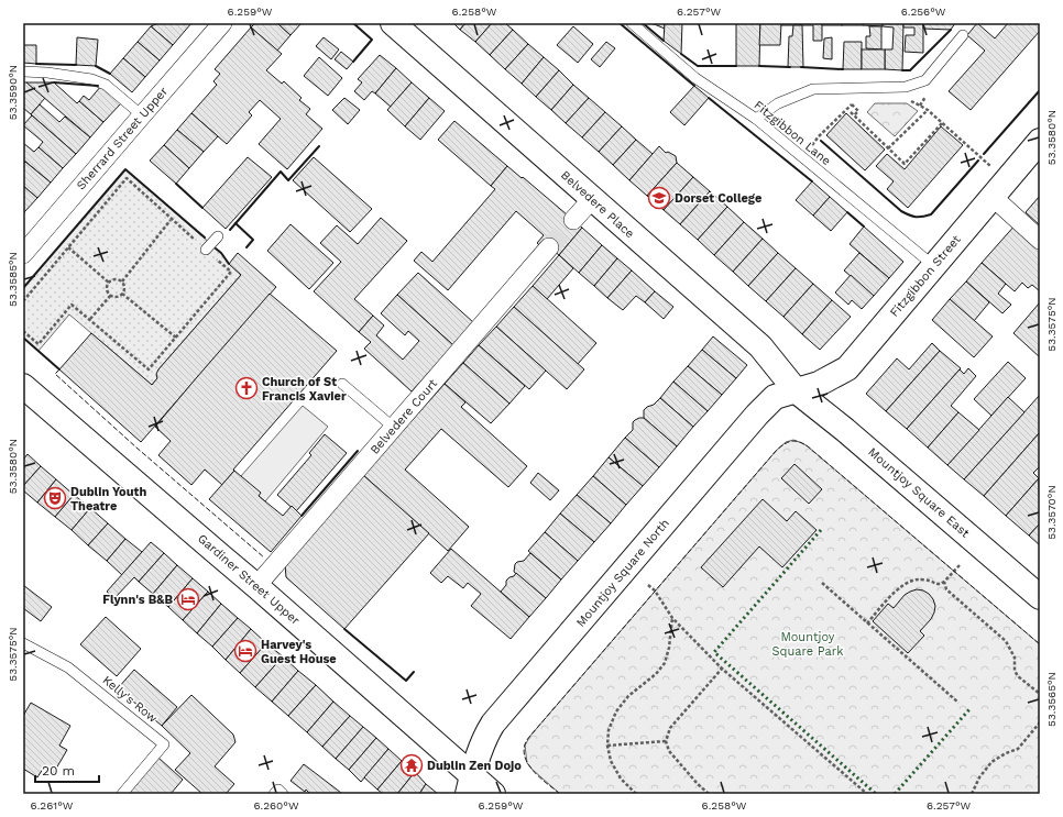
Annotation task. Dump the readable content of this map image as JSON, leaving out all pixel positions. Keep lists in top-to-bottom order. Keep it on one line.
{"streets":{"street":["Sherrard Street Upper","Belvedere Place","Fitzgibbon Street","Belvedere Court","Mountjoy Square East","Mountjoy Square North","Gardiner Street Upper"],"lane":["Fitzgibbon Lane","Kelly's Row"]},"crossings":[["Fitzgibbon Lane","Fitzgibbon Street"],["Belvedere Place","Fitzgibbon Street"],["Belvedere Place","Mountjoy Square East"],["Belvedere Place","Mountjoy Square North"],["Fitzgibbon Street","Mountjoy Square East"],["Fitzgibbon Street","Mountjoy Square North"],["Belvedere Court","Gardiner Street Upper"],["Mountjoy Square East","Mountjoy Square North"],["Mountjoy Square North","Gardiner Street Upper"]],"parks":["Mountjoy Square Park"],"places":{"school or university":["Dorset College"],"church":["Church of St Francis Xavier"],"theatre":["Dublin Youth Theatre"],"hotel":["Flynn's B&B","Harvey's Guest House"],"temple":["Dublin Zen Dojo"]},"scale_bar":"20 m","coordinates":["6.259°W","6.258°W","6.257°W","6.256°W","53.3590°N","53.3580°N","53.3585°N","53.3575°N","53.3570°N","53.3565°N","6.261°W","6.260°W"]}
